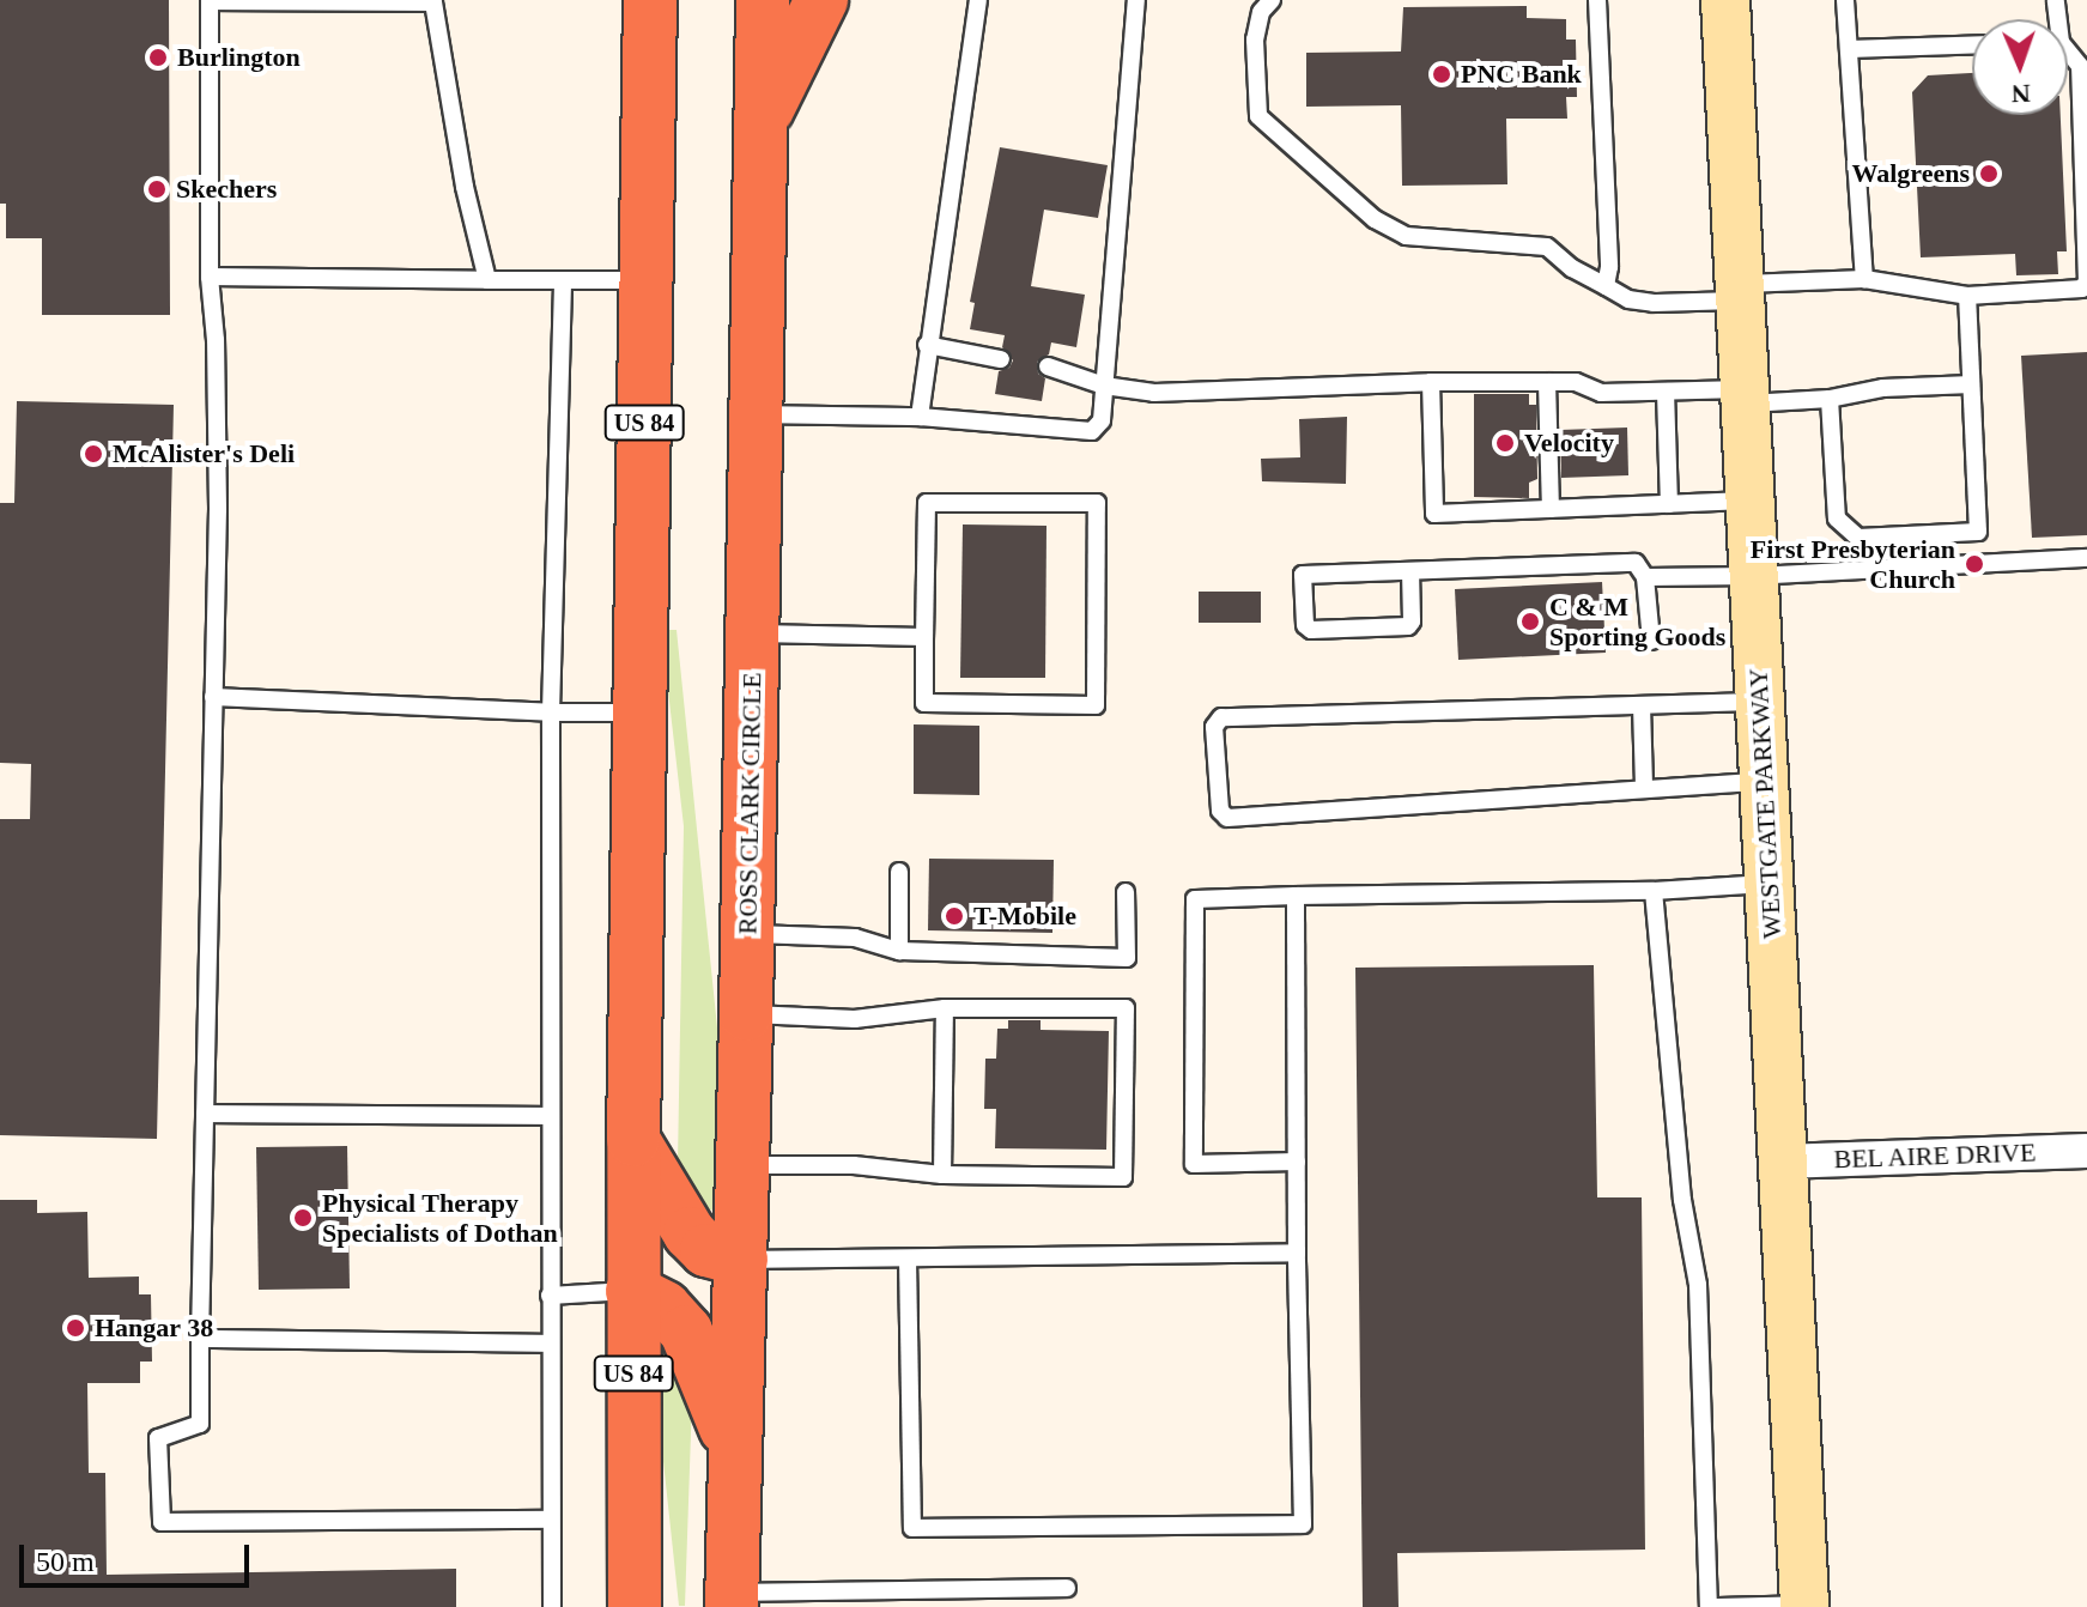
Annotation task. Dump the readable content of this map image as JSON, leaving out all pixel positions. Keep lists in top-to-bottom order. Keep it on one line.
{"streets":{"highway":["US 84","ROSS CLARK CIRCLE"],"main road":["WESTGATE PARKWAY"],"street":["BEL AIRE DRIVE"]},"crossings":[["WESTGATE PARKWAY","BEL AIRE DRIVE"]],"places":["Burlington","PNC Bank","Walgreens","Skechers","Velocity","McAlister's Deli","First Presbyterian Church","C & M Sporting Goods","T-Mobile","Physical Therapy Specialists of Dothan","Hangar 38"],"scale_bar":"50 m","north":"bottom"}
